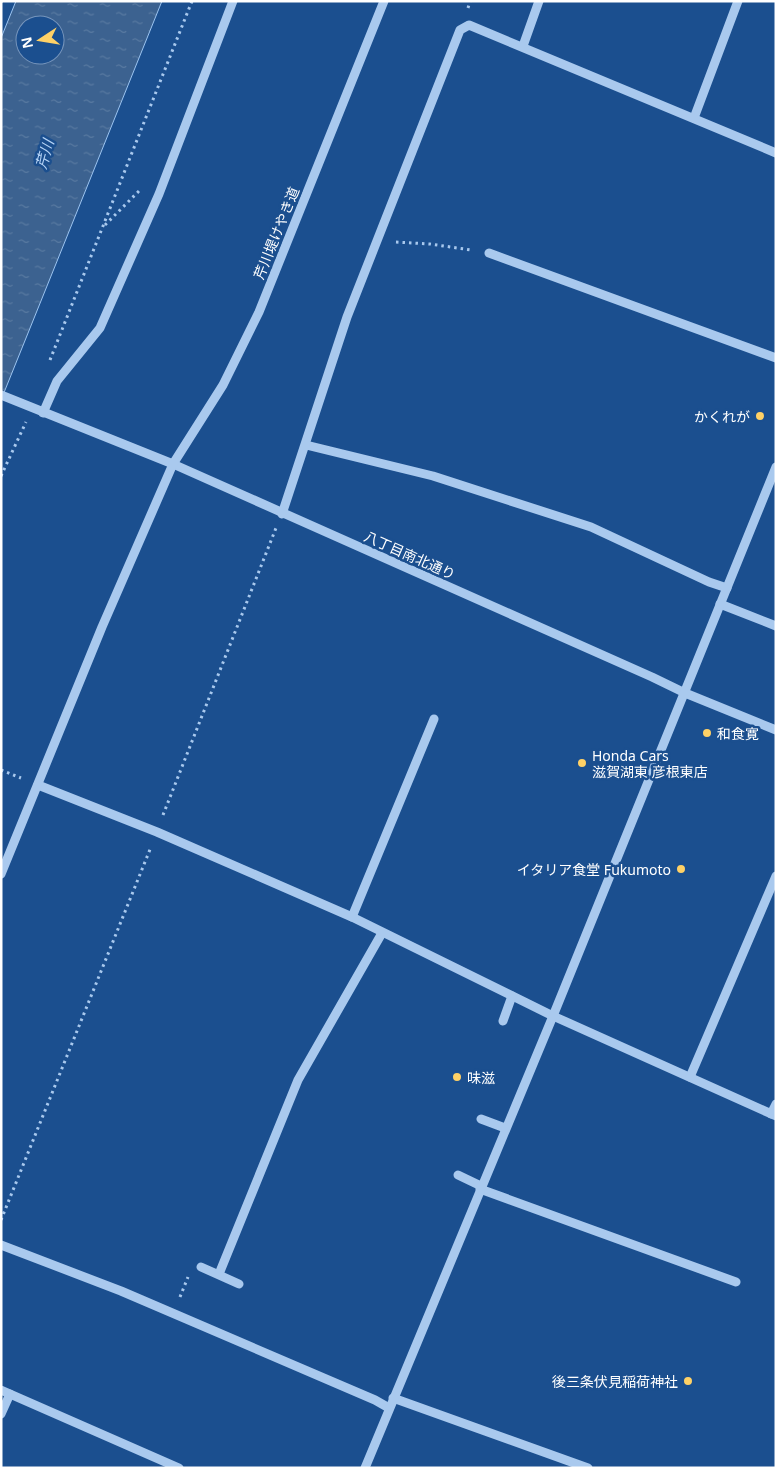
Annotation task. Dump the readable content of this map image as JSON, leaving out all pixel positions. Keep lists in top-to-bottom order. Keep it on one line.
{"streets":{"street":["芹川堤けやき道","八丁目南北通り"]},"crossings":[["芹川堤けやき道","八丁目南北通り"]],"water":["芹川"],"places":["かくれが","和食寛","Honda Cars 滋賀湖東 彦根東店","イタリア食堂 Fukumoto","味滋","後三条伏見稲荷神社"],"north":"left"}
